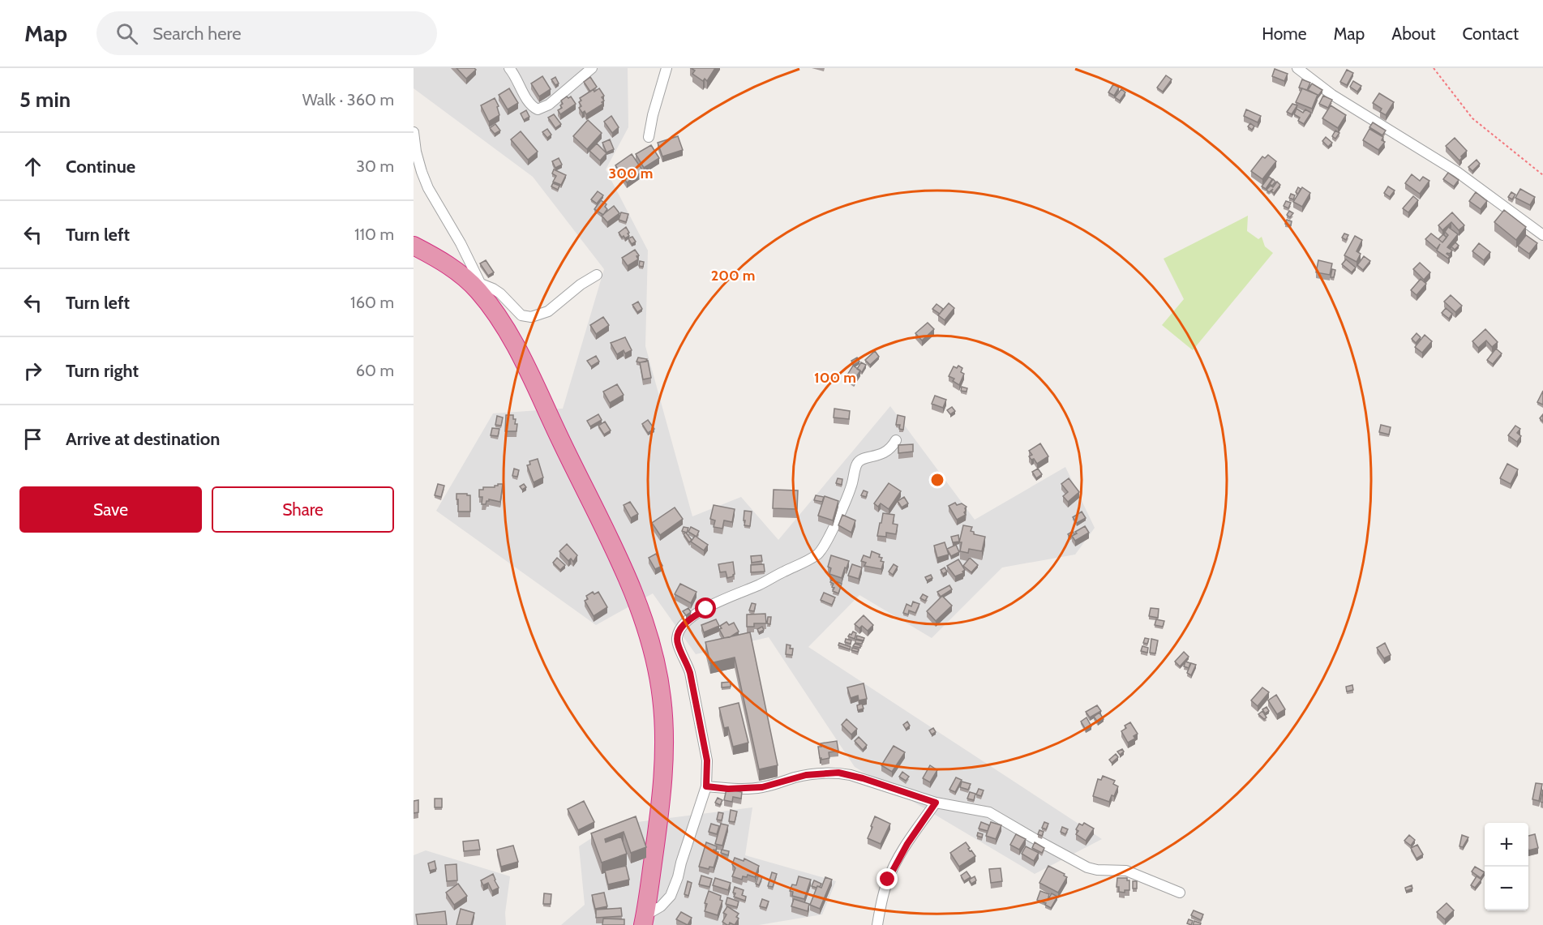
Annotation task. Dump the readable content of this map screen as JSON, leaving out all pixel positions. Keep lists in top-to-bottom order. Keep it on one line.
{"page":{"header":"Map","search":"Search here","nav":["Home","Map","About","Contact"],"heading":["5 min","Walk · 360 m"],"list":[["Continue","30 m"],["Turn left","110 m"],["Turn left","160 m"],["Turn right","60 m"],"Arrive at destination"],"buttons":["Save","Share"],"map_buttons":["+","−"]},"rings":["300 m","200 m","100 m"]}
